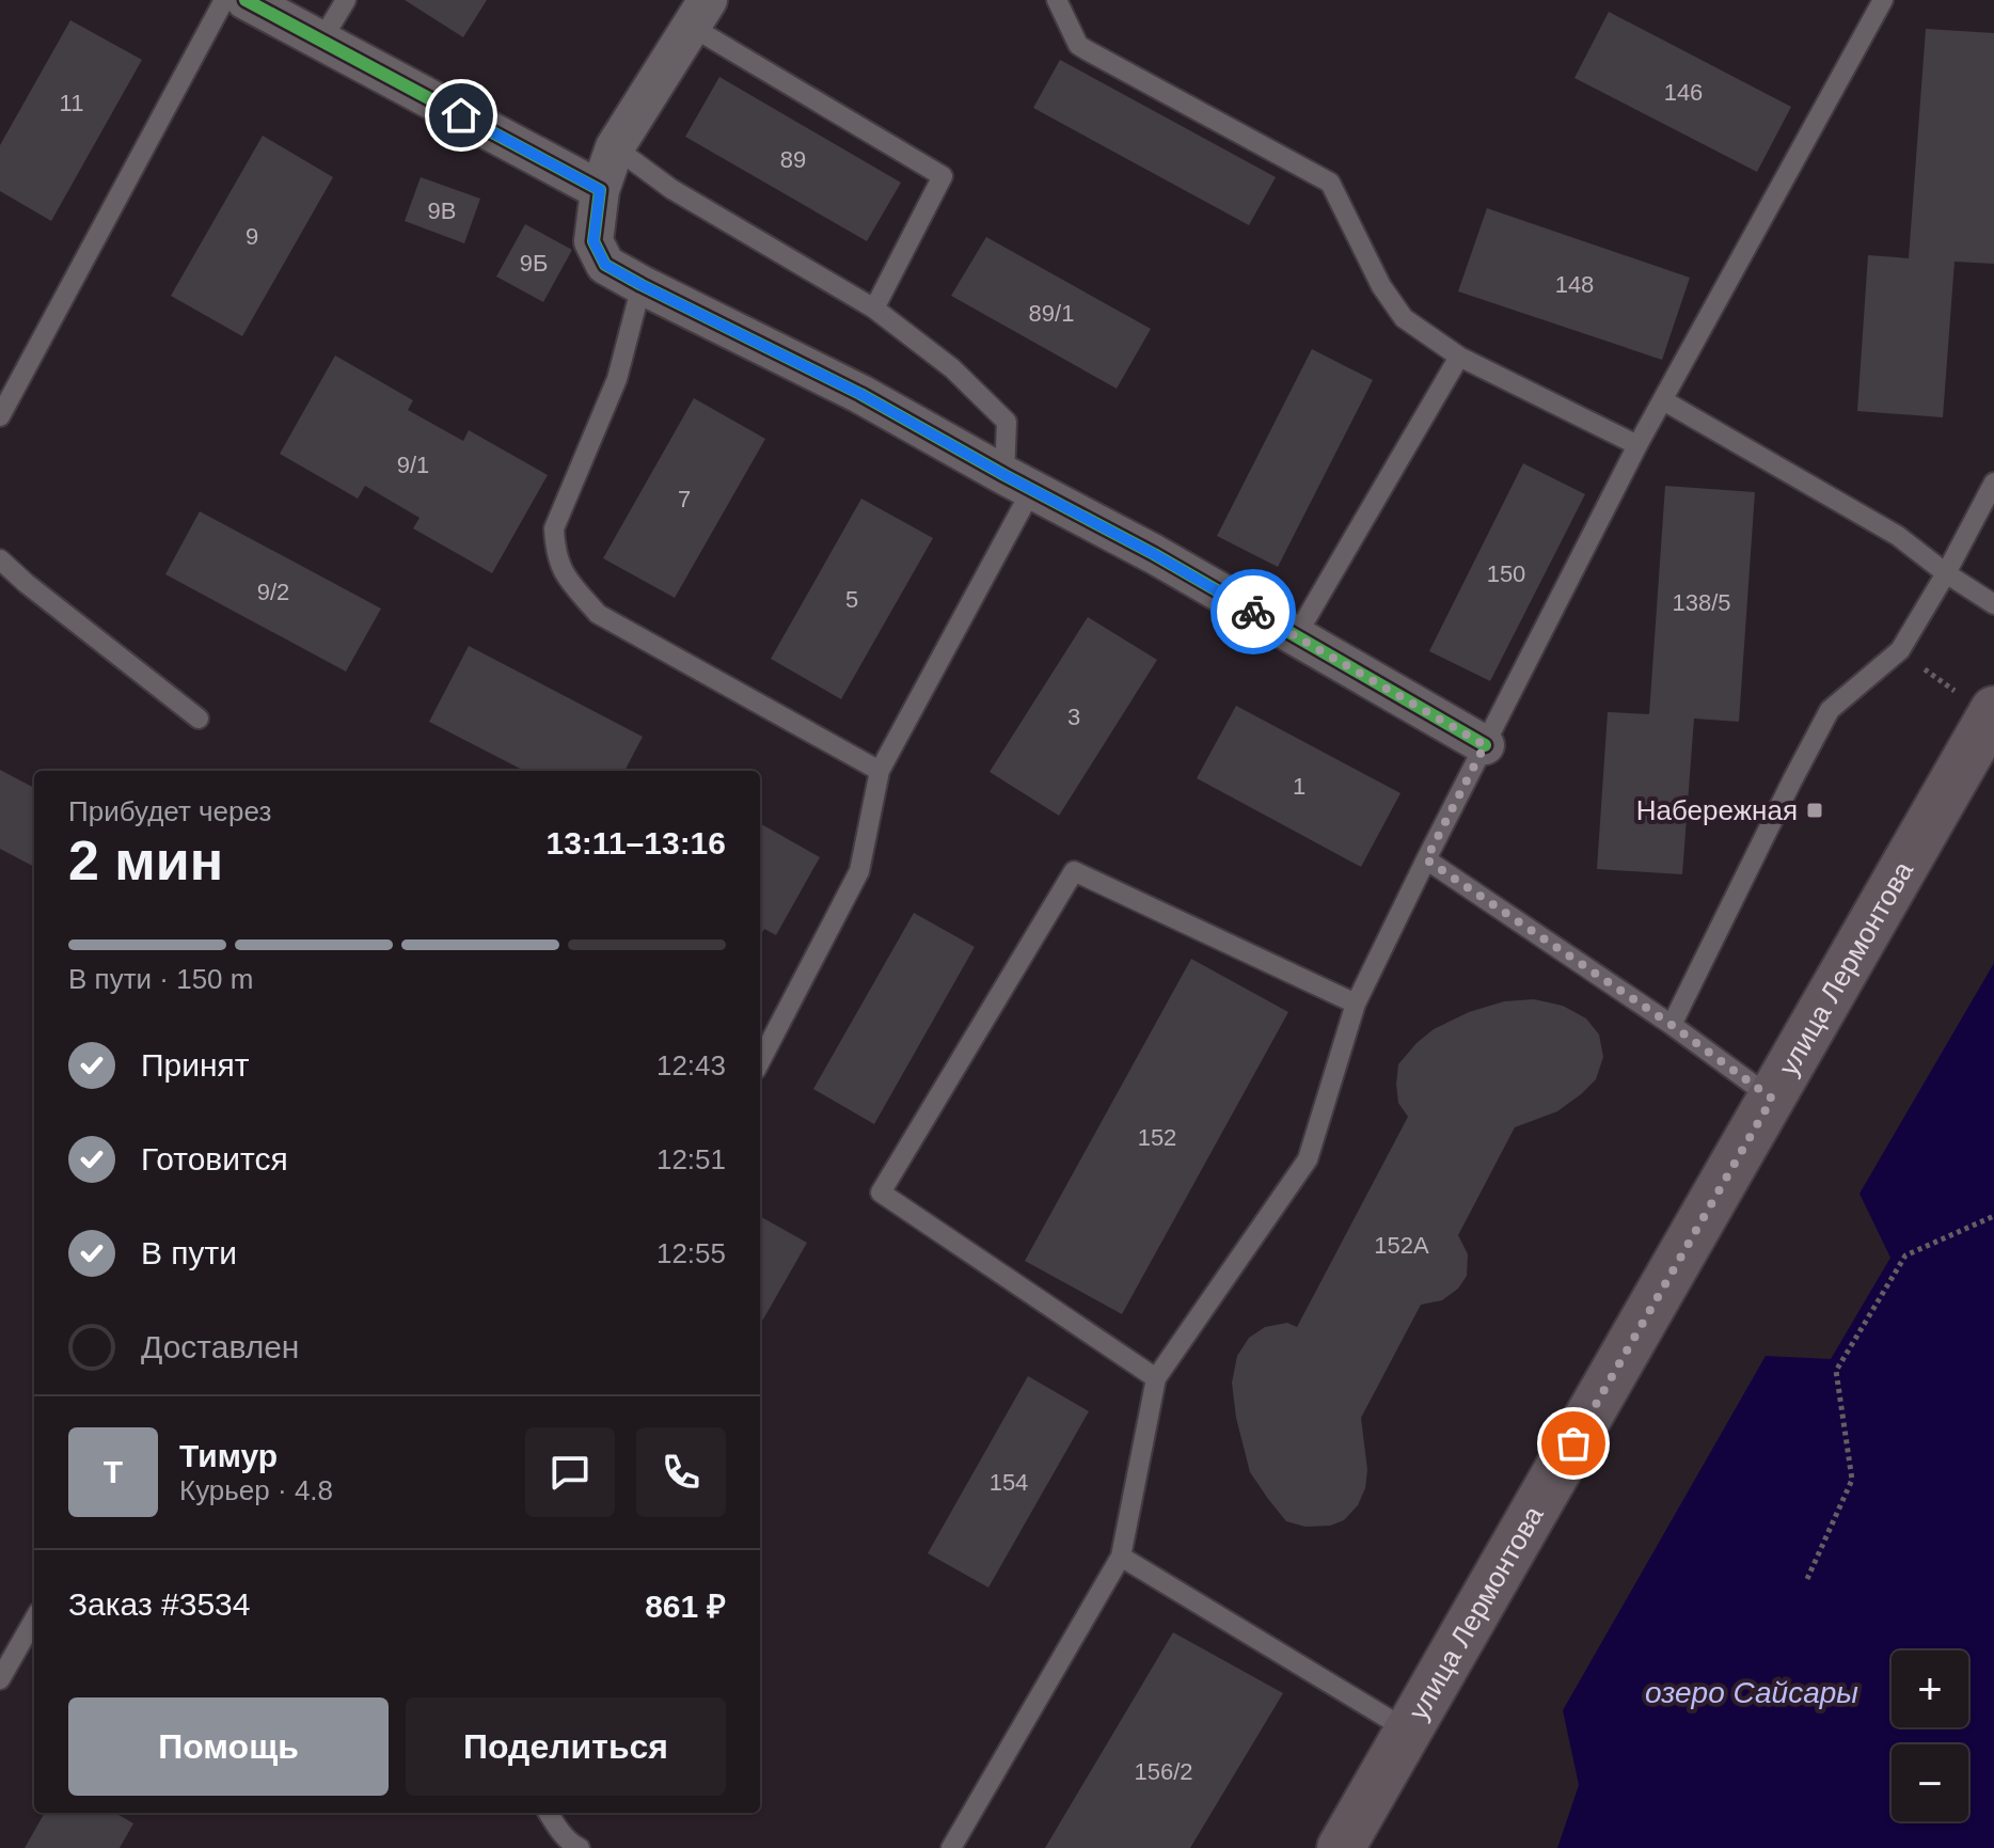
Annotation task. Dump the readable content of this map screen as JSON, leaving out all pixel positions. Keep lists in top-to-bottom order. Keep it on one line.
{"streets":{"main road":["улица Лермонтова"]},"water":["озеро Сайсары"],"places":{"transit":["Набережная"]},"house_numbers":["146","11","89","9В","9","9Б","148","89/1","9/1","7","150","9/2","5","138/5","3","1","152","152А","154","156/2"],"page":{"heading":["2 мин","Прибудет через","13:11–13:16"],"panel":["Тимур","Курьер · 4.8","Заказ #3534","861 ₽"],"bar":"В пути · 150 m","list":[["Принят","12:43"],["Готовится","12:51"],["В пути","12:55"],"Доставлен"],"round":"Т","map_buttons":["+","−"],"buttons":["Помощь","Поделиться"]}}
